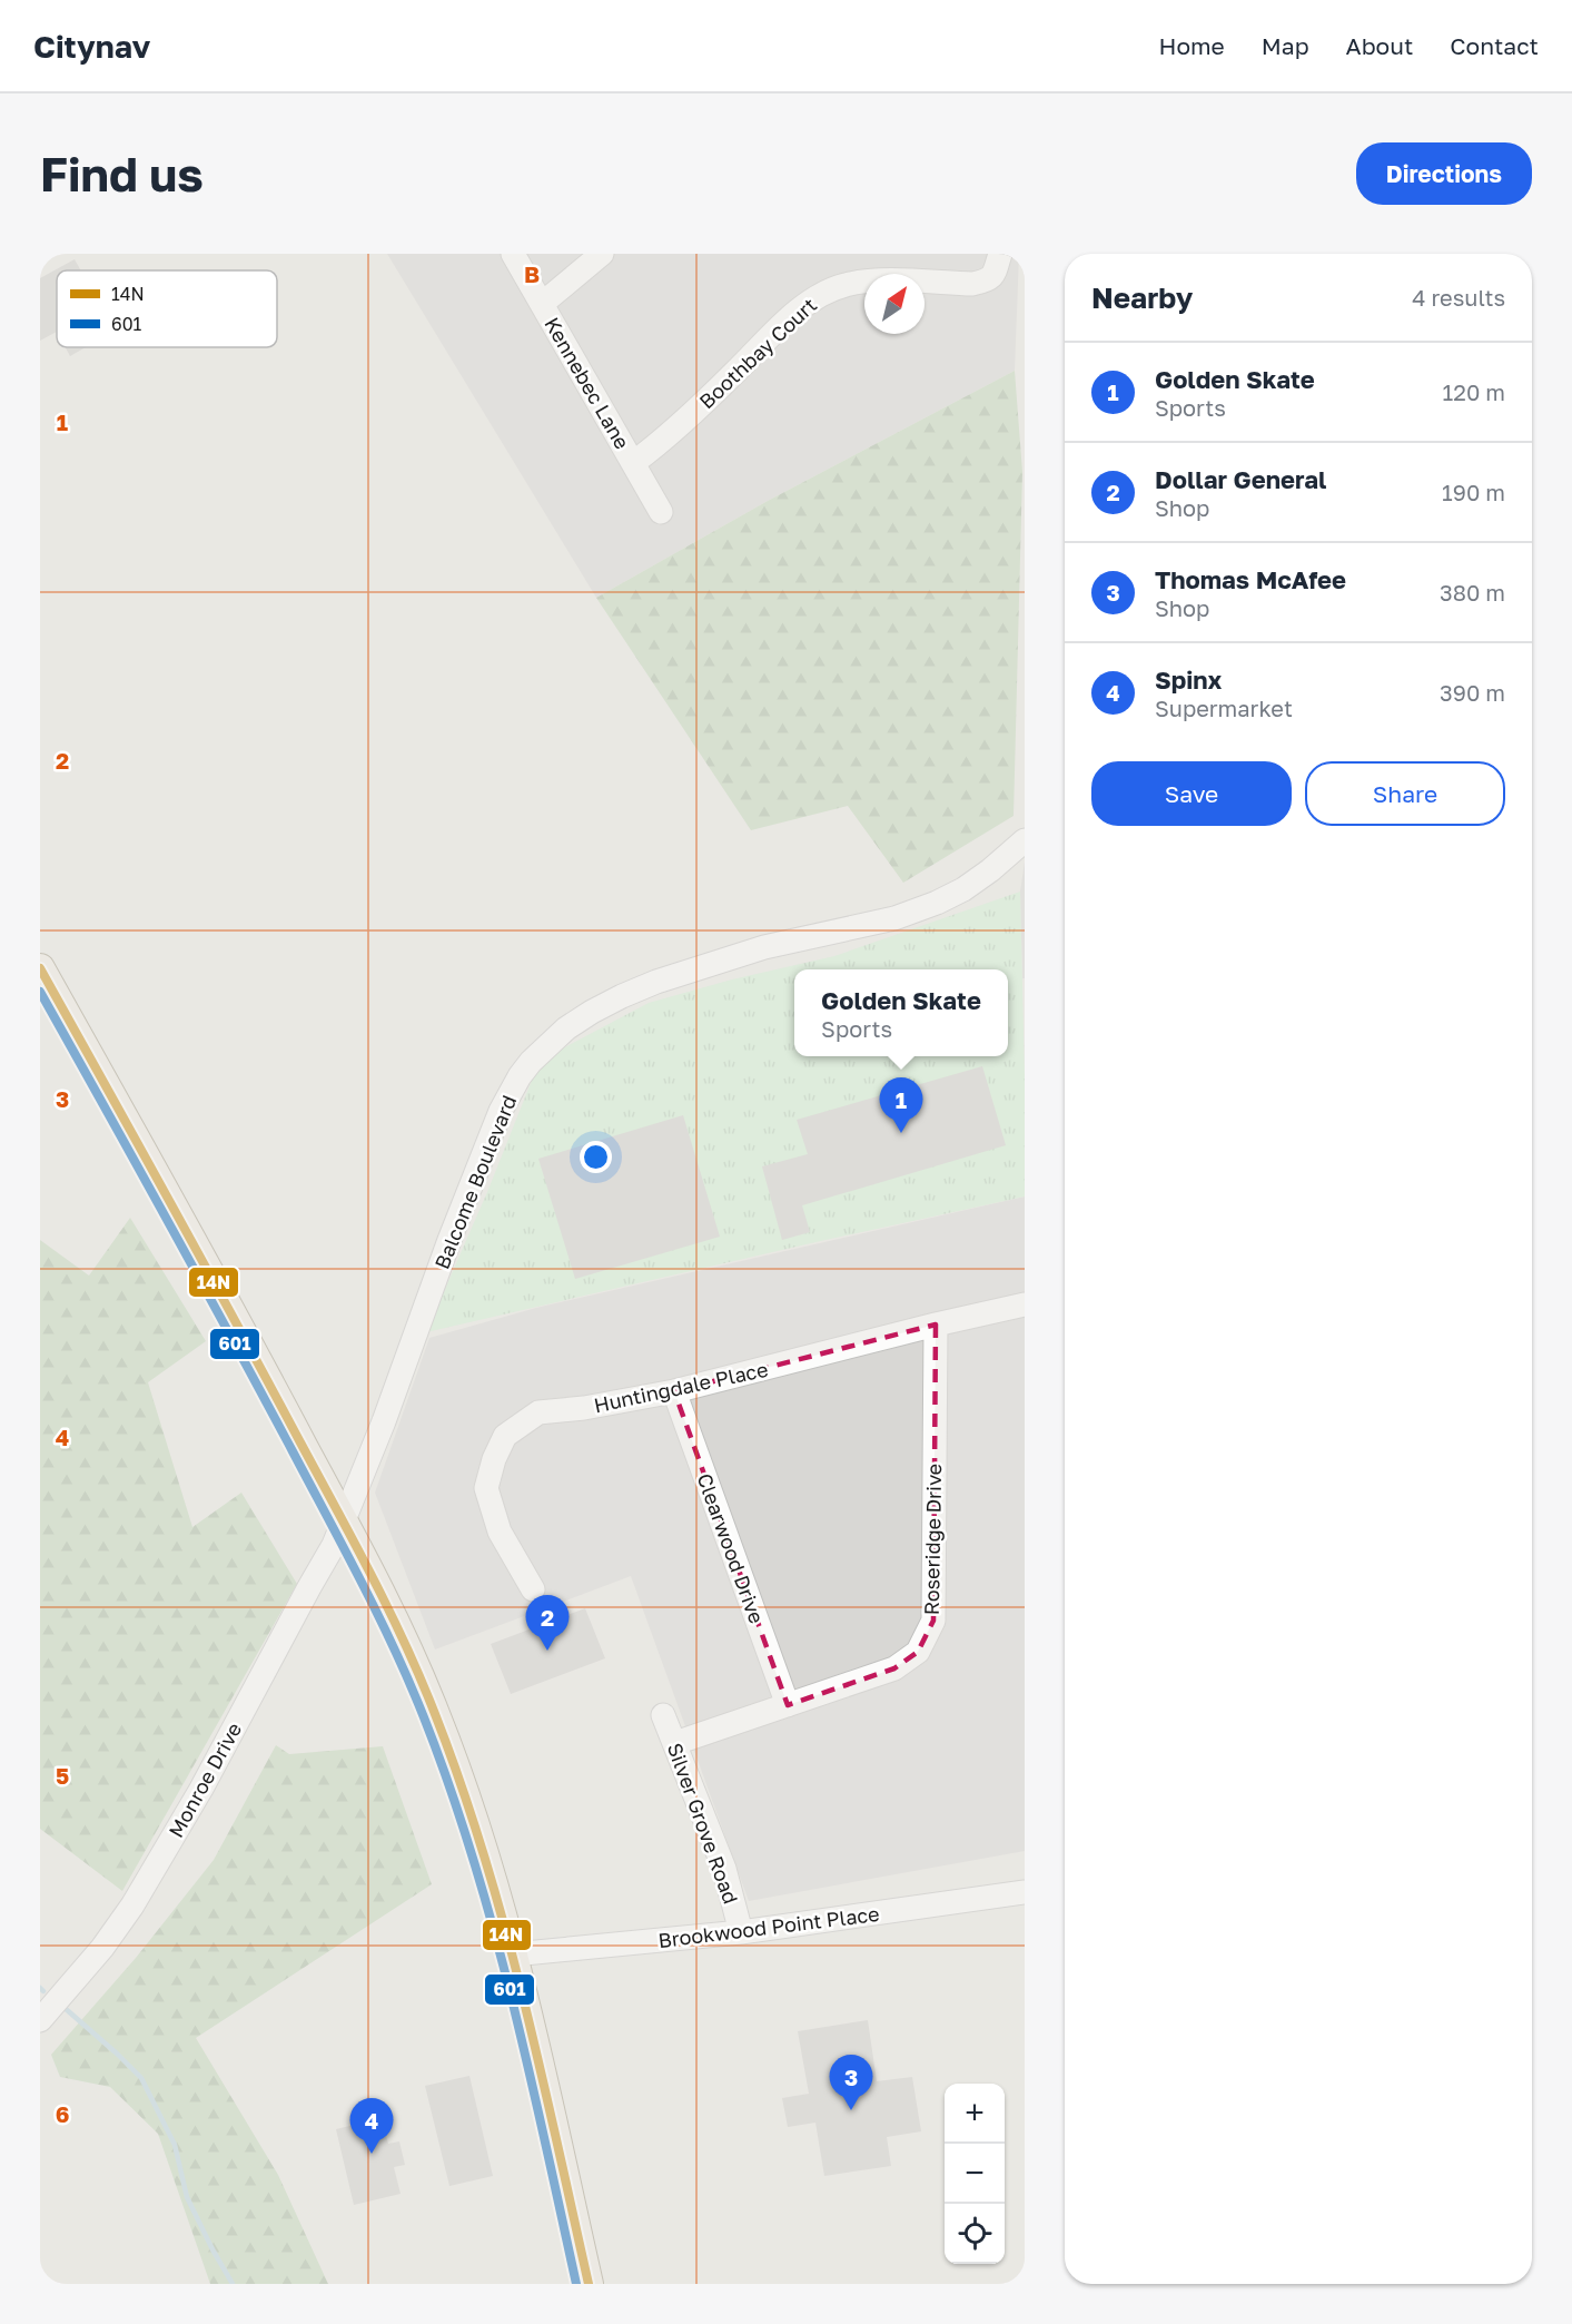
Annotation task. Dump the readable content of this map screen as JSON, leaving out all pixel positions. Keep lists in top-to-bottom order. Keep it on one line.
{"streets":{"street":["Boothbay Court","Kennebec Lane","Balcome Boulevard","Huntingdale Place","Roseridge Drive","Clearwood Drive","Monroe Drive","Silver Grove Road","Brookwood Point Place"]},"crossings":[["Boothbay Court","Kennebec Lane"],["Balcome Boulevard","Monroe Drive"],["Huntingdale Place","Roseridge Drive"],["Huntingdale Place","Clearwood Drive"],["Roseridge Drive","Clearwood Drive"],["Roseridge Drive","Silver Grove Road"],["Silver Grove Road","Brookwood Point Place"]],"lines":["transit line 14N","transit line 601"],"legend":["14N","601"],"north":"top right","page":{"header":"Citynav","nav":["Home","Map","About","Contact"],"buttons":["Directions",["Save","Share"]],"title":"Find us","heading":["Nearby","4 results"],"list":[{"mark":"1","name":"Golden Skate","note":"Sports","value":"120 m"},{"mark":"2","name":"Dollar General","note":"Shop","value":"190 m"},{"mark":"3","name":"Thomas McAfee","note":"Shop","value":"380 m"},{"mark":"4","name":"Spinx","note":"Supermarket","value":"390 m"}],"popup":["Golden Skate","Sports"],"pins":["1","2","3","4"],"map_buttons":["+","−"]},"grid":{"columns":["B"],"rows":["1","2","3","4","5","6"]}}
